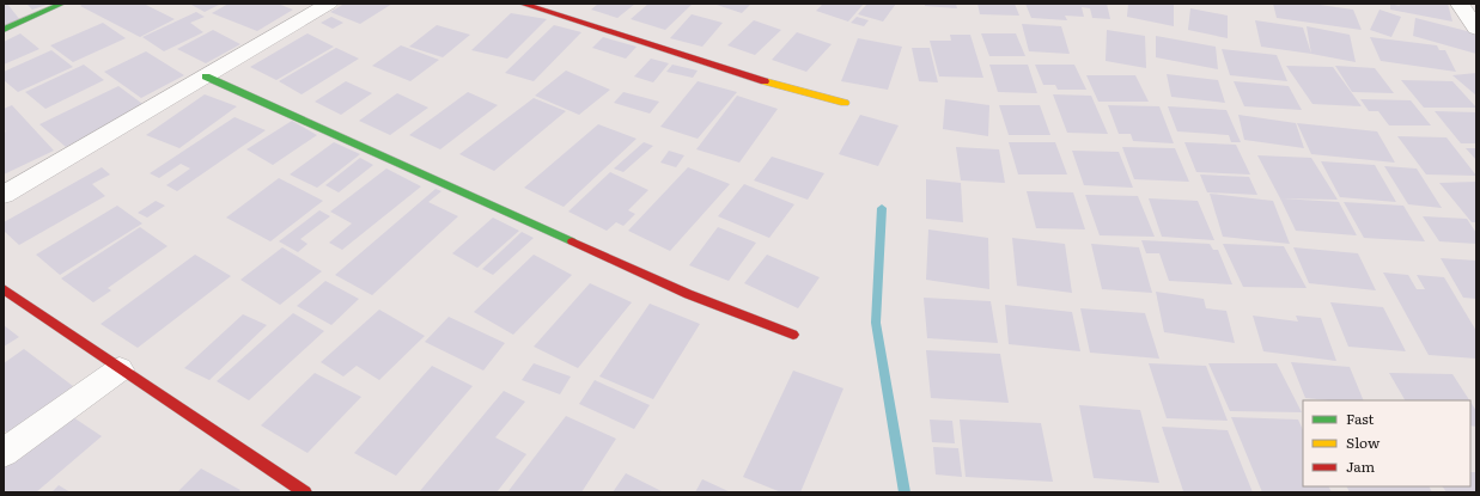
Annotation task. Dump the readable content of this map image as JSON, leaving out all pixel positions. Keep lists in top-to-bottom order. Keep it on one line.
{"legend":["Fast","Slow","Jam"]}
